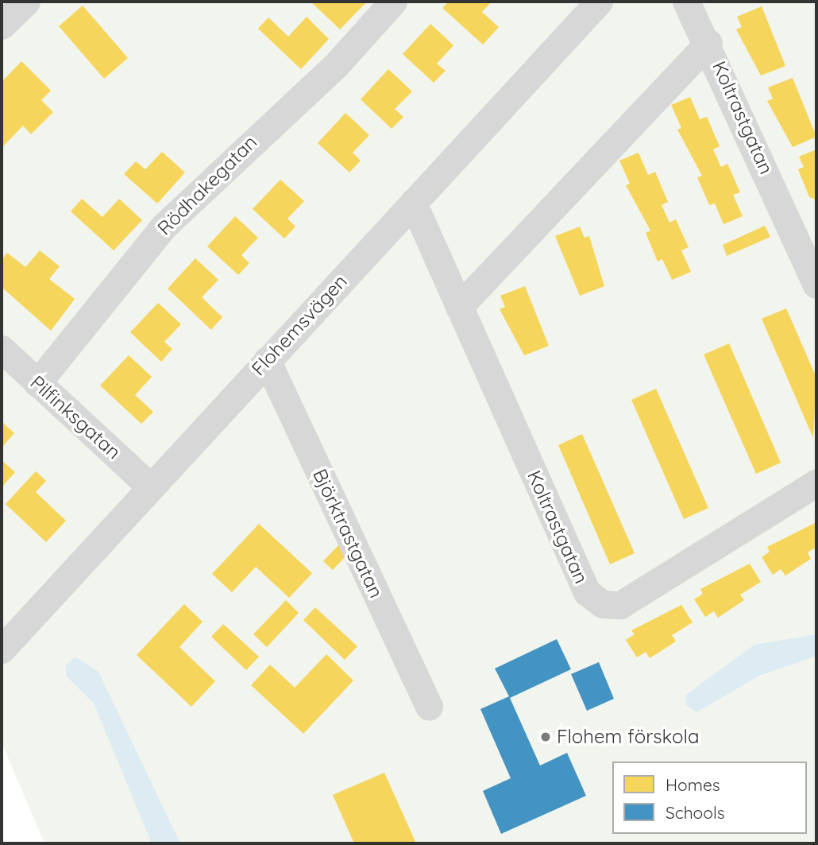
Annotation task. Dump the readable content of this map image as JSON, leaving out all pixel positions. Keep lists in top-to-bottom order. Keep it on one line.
{"streets":{"street":["Koltrastgatan","Rödhakegatan","Flohemsvägen","Pilfinksgatan","Björktrastgatan"]},"crossings":[["Koltrastgatan","Flohemsvägen"],["Rödhakegatan","Pilfinksgatan"],["Flohemsvägen","Pilfinksgatan"],["Flohemsvägen","Björktrastgatan"]],"places":["Flohem förskola"],"legend":["Homes","Schools"]}
